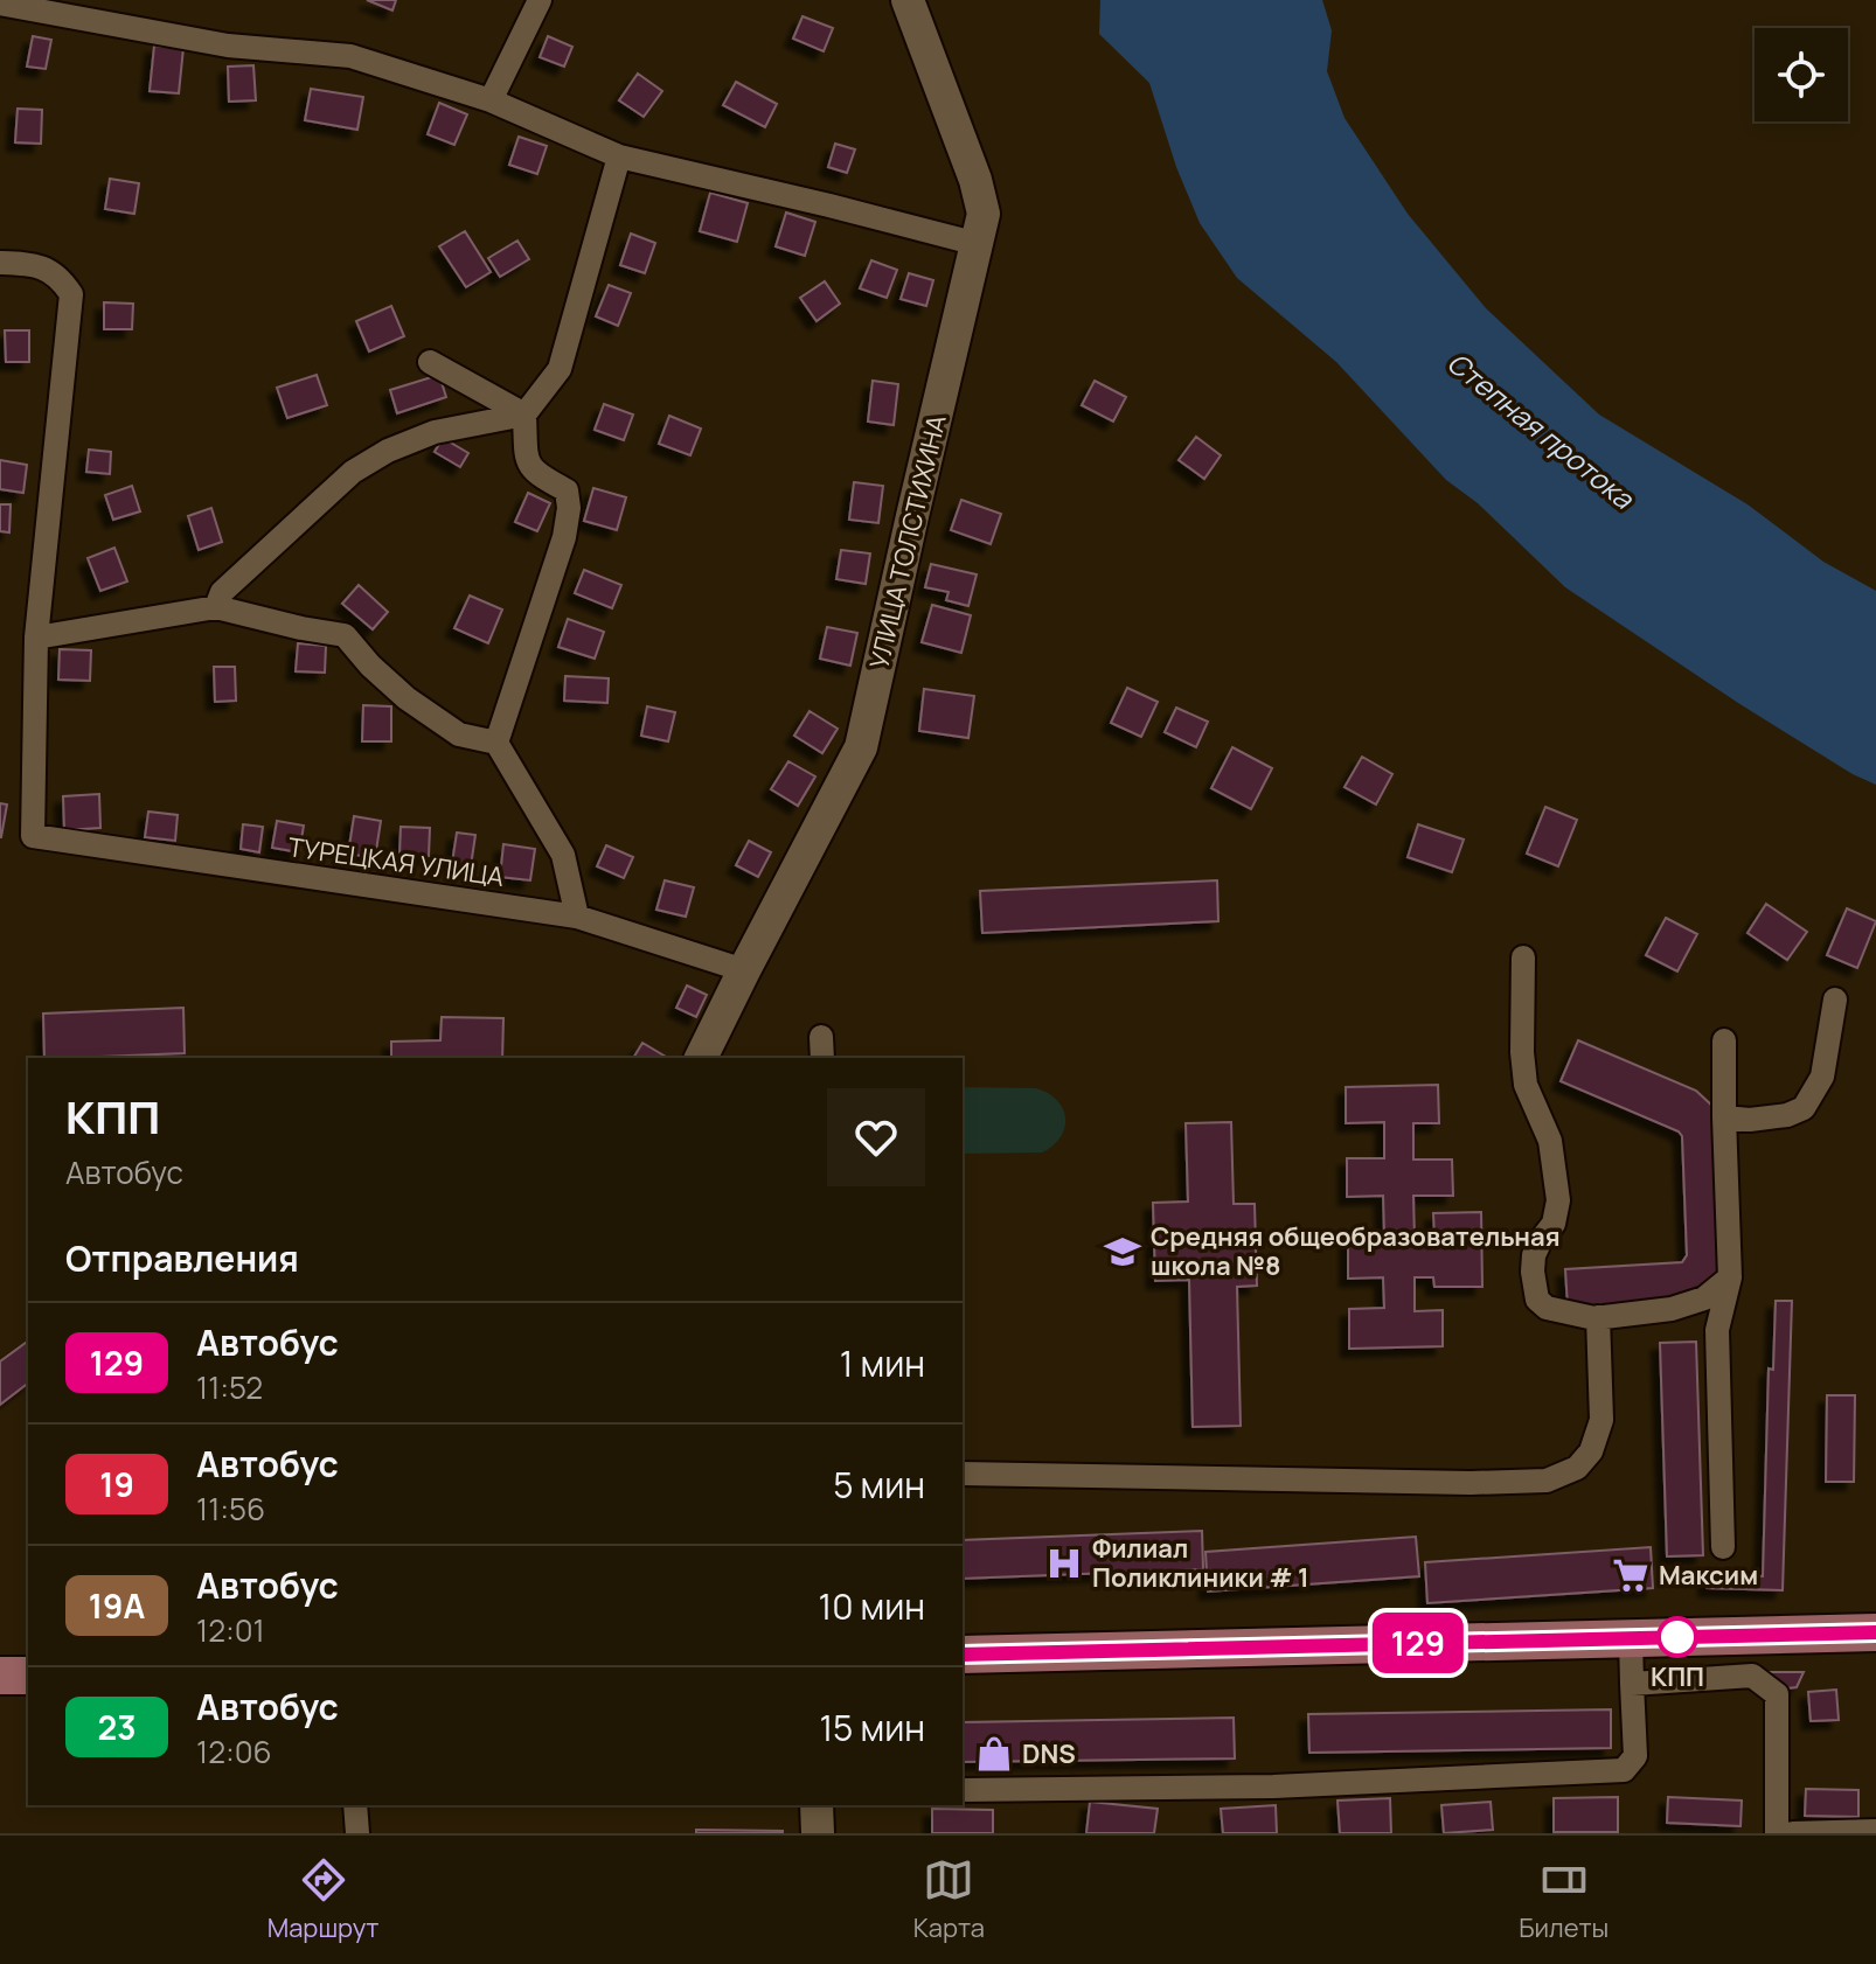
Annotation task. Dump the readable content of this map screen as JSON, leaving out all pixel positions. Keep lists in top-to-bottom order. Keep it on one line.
{"streets":{"street":["УЛИЦА ТОЛСТИХИНА","ТУРЕЦКАЯ УЛИЦА"]},"crossings":[["УЛИЦА ТОЛСТИХИНА","ТУРЕЦКАЯ УЛИЦА"]],"water":["Степная протока"],"places":{"school or university":["Средняя общеобразовательная школа №8"],"hospital":["Филиал Поликлиники # 1"],"supermarket":["Максим"],"other":["КПП"],"shop":["DNS"]},"lines":["bus line 129"],"page":{"on_map":"129","heading":[["КПП","Автобус"],"Отправления"],"list":[{"mark":"129","name":"Автобус","note":"11:52","value":"1 мин"},{"mark":"19","name":"Автобус","note":"11:56","value":"5 мин"},{"mark":"19А","name":"Автобус","note":"12:01","value":"10 мин"},{"mark":"23","name":"Автобус","note":"12:06","value":"15 мин"}],"tabs":["Маршрут","Карта","Билеты"]}}
